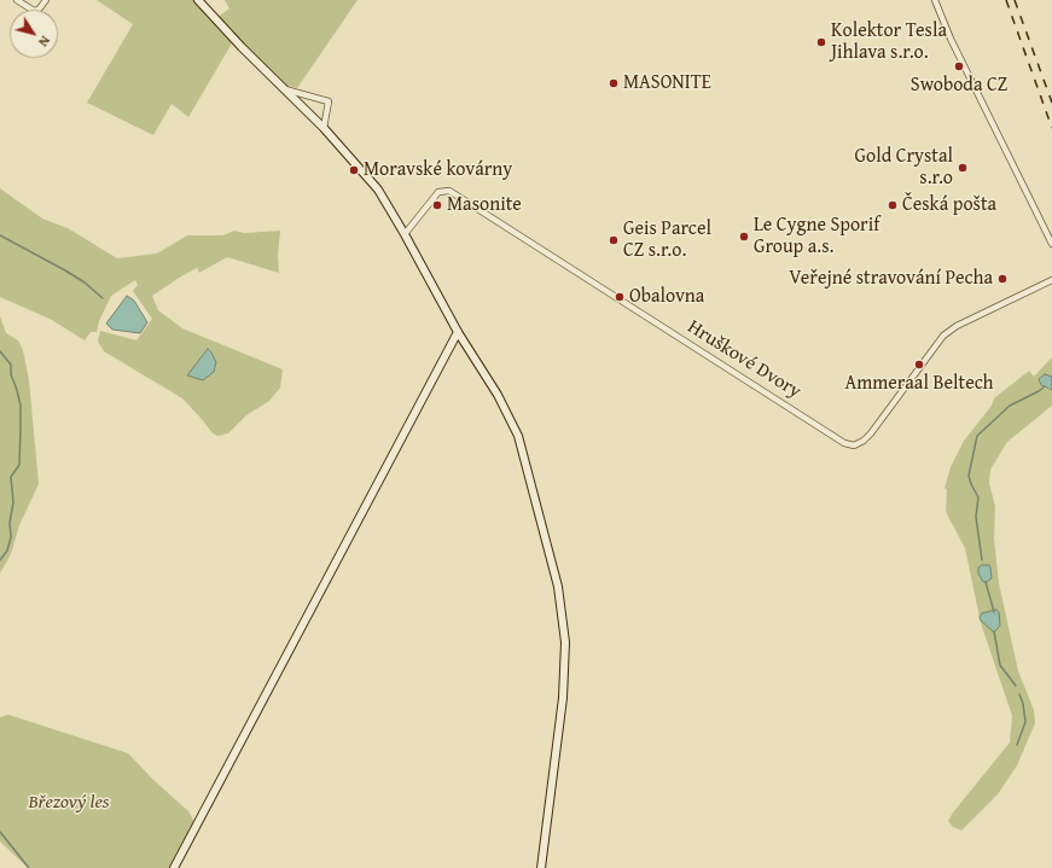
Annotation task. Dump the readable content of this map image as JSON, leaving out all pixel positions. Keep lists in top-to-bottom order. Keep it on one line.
{"streets":{"street":["Hruškové Dvory"]},"parks":["Březový les"],"places":["Kolektor Tesla Jihlava s.r.o.","Swoboda CZ","MASONITE","Gold Crystal s.r.o","Moravské kovárny","Masonite","Česká pošta","Le Cygne Sporif Group a.s.","Geis Parcel CZ s.r.o.","Veřejné stravování Pecha","Obalovna","Ammeraal Beltech"],"north":"bottom right"}
